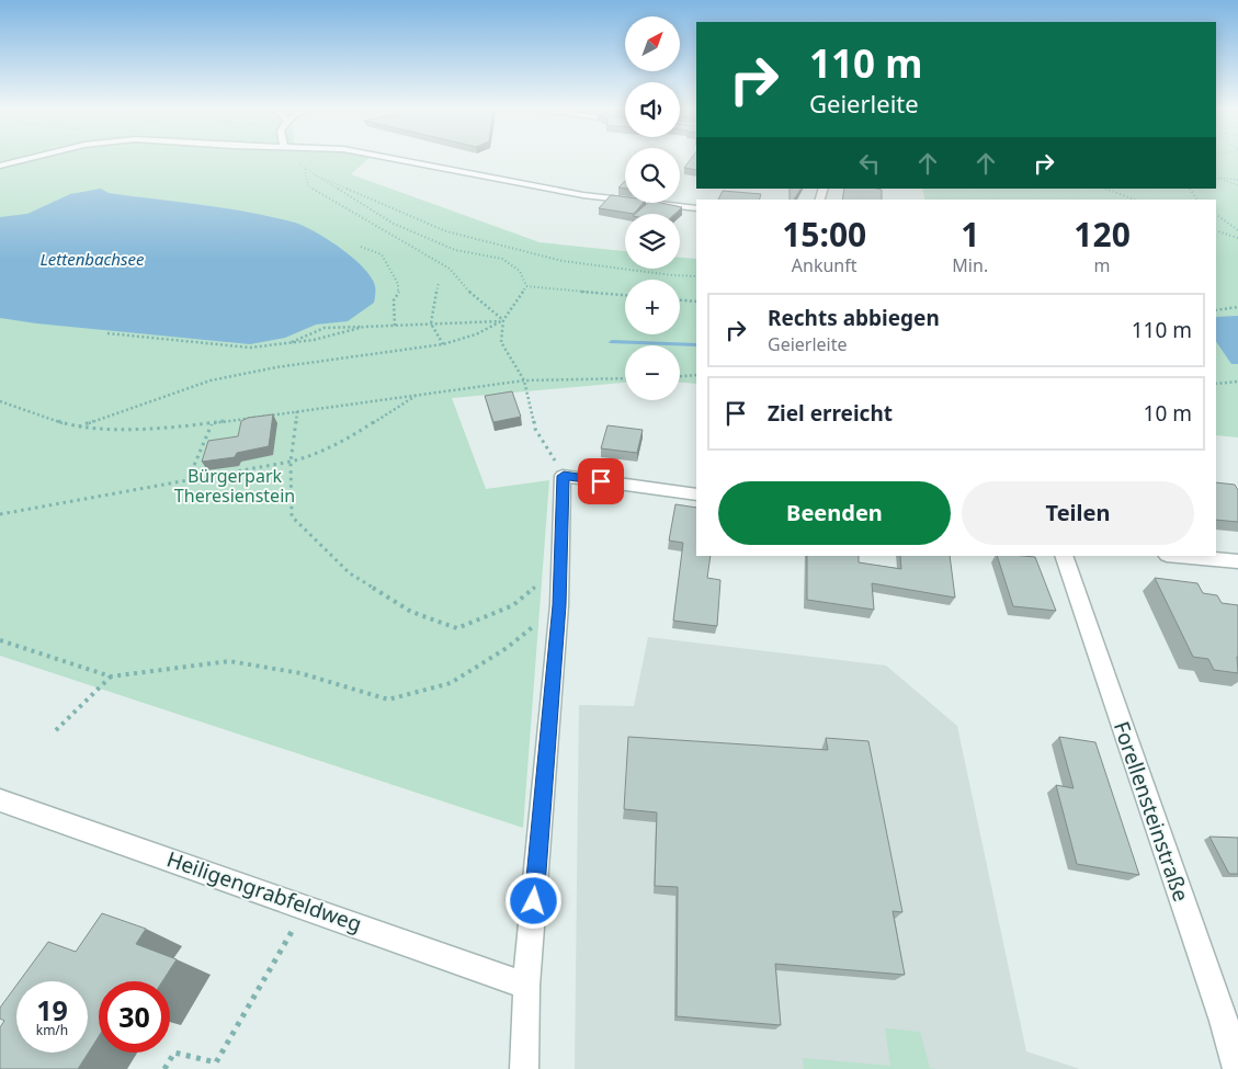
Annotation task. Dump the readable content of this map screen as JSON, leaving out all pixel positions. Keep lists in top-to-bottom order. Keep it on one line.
{"streets":{"street":["Forellensteinstraße","Heiligengrabfeldweg"]},"water":["Lettenbachsee"],"parks":["Bürgerpark Theresienstein"],"north":"top right","page":{"map_buttons":["+","−"],"turn":["110 m","Geierleite"],"eta":["15:00","Ankunft","1","Min.","120","m"],"list":[{"name":"Rechts abbiegen","note":"Geierleite","value":"110 m"},{"name":"Ziel erreicht","value":"10 m"}],"buttons":["Beenden","Teilen"],"speed":"19 km/h","limit":"30"}}
